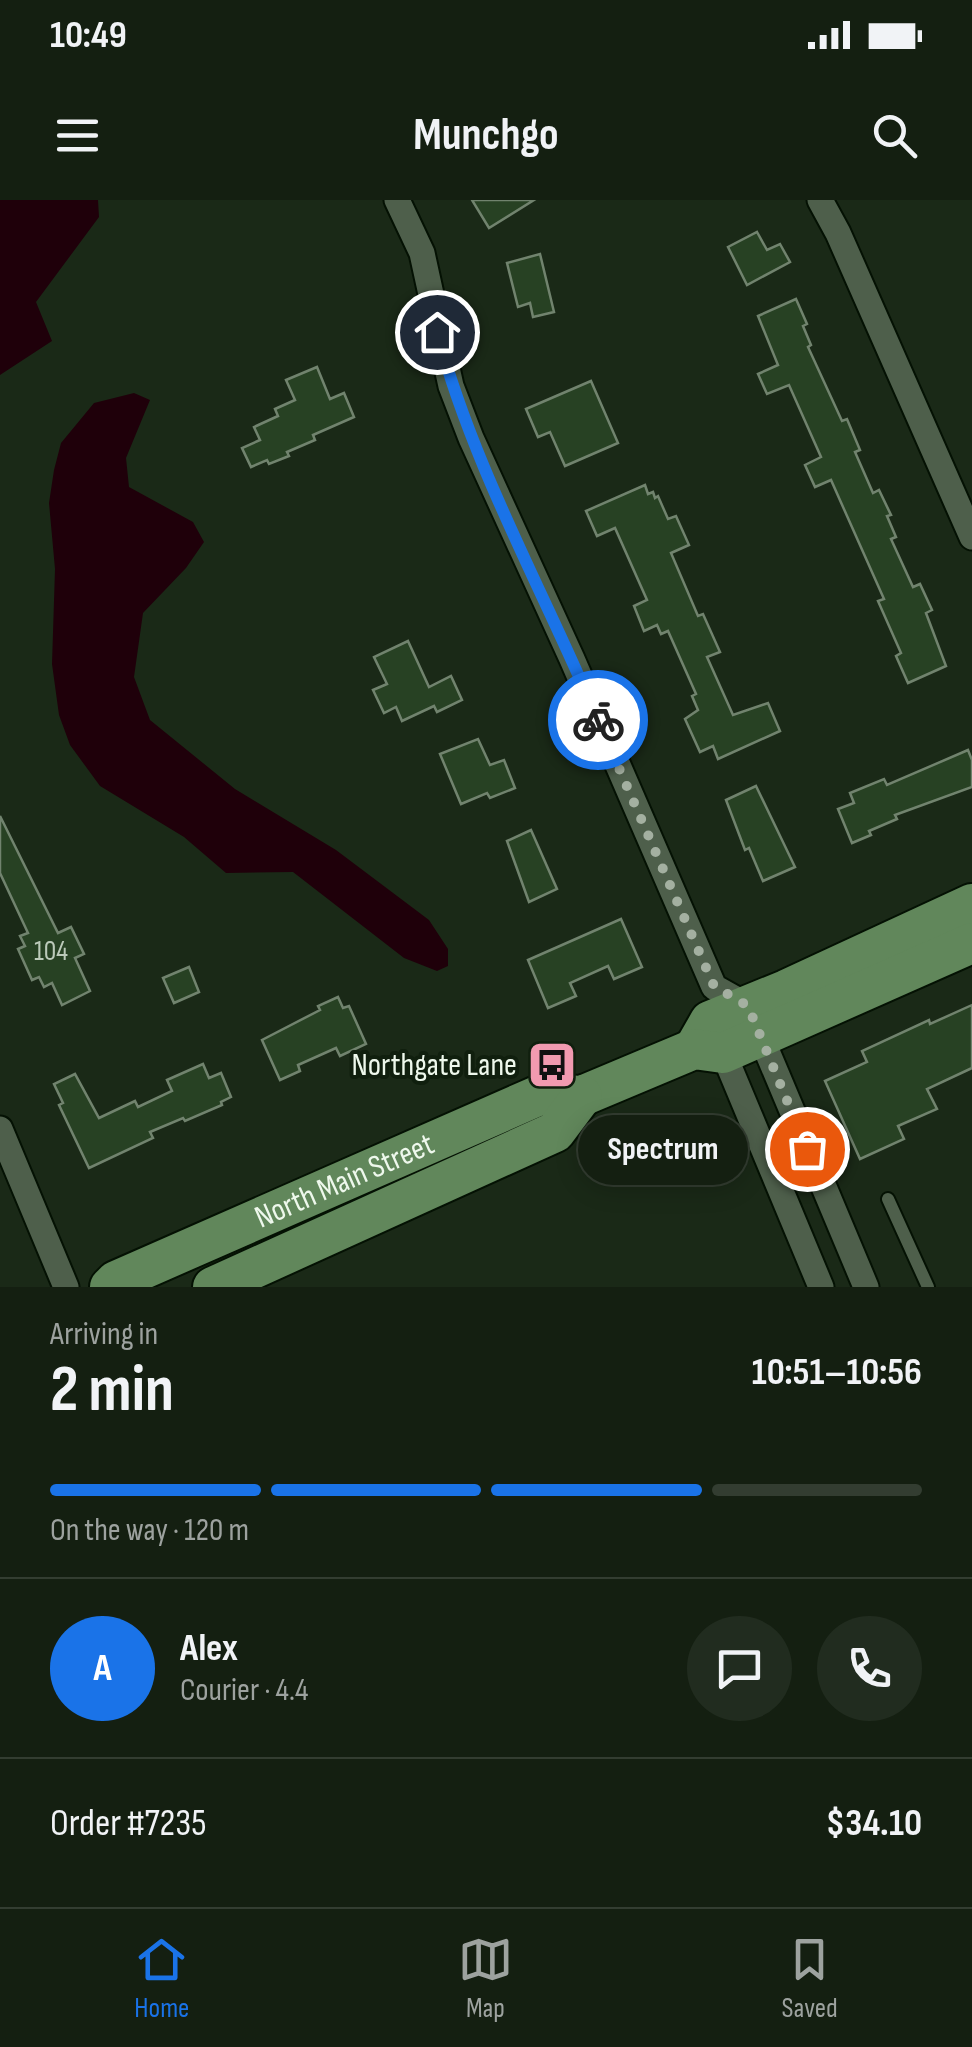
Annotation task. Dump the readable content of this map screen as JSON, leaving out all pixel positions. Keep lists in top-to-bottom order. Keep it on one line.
{"streets":{"main road":["North Main Street"]},"places":{"bus stop":["Northgate Lane"],"other":["Spectrum"]},"house_numbers":["104"],"page":{"status":"10:49","header":"Munchgo","bubble":"Spectrum","heading":["2 min","Arriving in","10:51–10:56"],"panel":["Alex","Courier · 4.4","Order #7235","$34.10"],"bar":"On the way · 120 m","round":"A","tabs":["Home","Map","Saved"]}}
